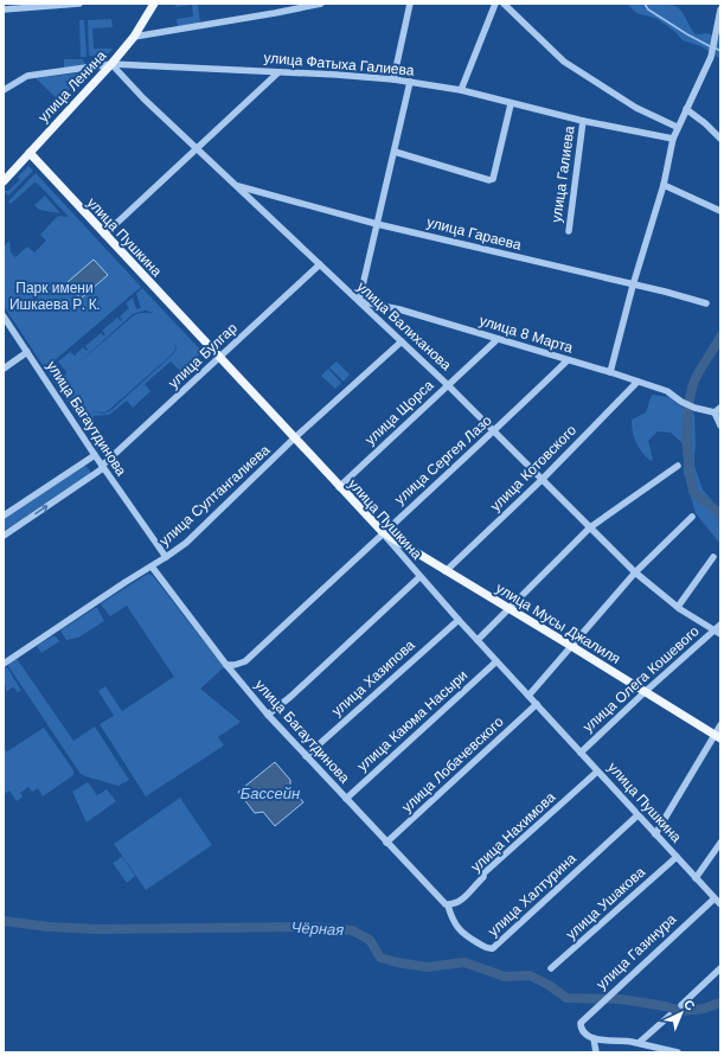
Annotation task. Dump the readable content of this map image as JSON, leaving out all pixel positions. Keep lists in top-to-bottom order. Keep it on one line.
{"streets":{"main road":["улица Ленина","улица Пушкина","улица Мусы Джалиля"],"street":["улица Фатыха Галиева","улица Галиева","улица Гараева","улица Валиханова","улица 8 Марта","улица Булгар","улица Щорса","улица Багаутдинова","улица Сергея Лазо","улица Котовского","улица Султангалиева","улица Хазипова","улица Олега Кошевого","улица Каюма Насыри","улица Лобачевского","улица Нахимова","улица Халтурина","улица Ушакова","улица Газинура"]},"crossings":[["улица Фатыха Галиева","улица Ленина"],["улица Фатыха Галиева","улица Галиева"],["улица Фатыха Галиева","улица Валиханова"],["улица Ленина","улица Пушкина"],["улица Ленина","улица Валиханова"],["улица Гараева","улица Валиханова"],["улица Пушкина","улица Булгар"],["улица Пушкина","улица Щорса"],["улица Пушкина","улица Сергея Лазо"],["улица Пушкина","улица Султангалиева"],["улица Пушкина","улица Мусы Джалиля"],["улица Пушкина","улица Хазипова"],["улица Пушкина","улица Олега Кошевого"],["улица Пушкина","улица Каюма Насыри"],["улица Пушкина","улица Лобачевского"],["улица Пушкина","улица Нахимова"],["улица Пушкина","улица Халтурина"],["улица Пушкина","улица Ушакова"],["улица Пушкина","улица Газинура"],["улица Валиханова","улица 8 Марта"],["улица Валиханова","улица Булгар"],["улица Валиханова","улица Щорса"],["улица Валиханова","улица Сергея Лазо"],["улица Валиханова","улица Котовского"],["улица Валиханова","улица Султангалиева"],["улица Валиханова","улица Олега Кошевого"],["улица 8 Марта","улица Щорса"],["улица 8 Марта","улица Сергея Лазо"],["улица 8 Марта","улица Котовского"],["улица Булгар","улица Багаутдинова"],["улица Багаутдинова","улица Сергея Лазо"],["улица Багаутдинова","улица Султангалиева"],["улица Багаутдинова","улица Хазипова"],["улица Багаутдинова","улица Каюма Насыри"],["улица Багаутдинова","улица Лобачевского"],["улица Багаутдинова","улица Нахимова"],["улица Багаутдинова","улица Халтурина"],["улица Сергея Лазо","улица Мусы Джалиля"],["улица Котовского","улица Мусы Джалиля"],["улица Мусы Джалиля","улица Олега Кошевого"],["улица Нахимова","улица Халтурина"]],"water":["Бассейн","Чёрная"],"parks":["Парк имени Ишкаева Р. К."],"north":"top right"}
